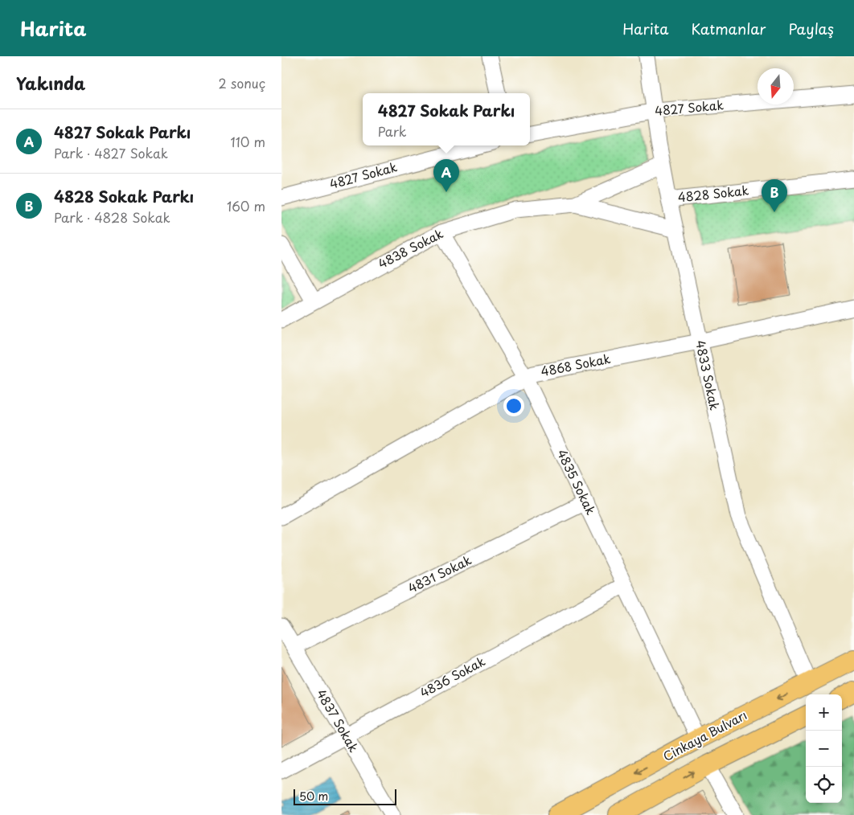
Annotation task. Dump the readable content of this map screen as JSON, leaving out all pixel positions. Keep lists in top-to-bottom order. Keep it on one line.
{"streets":{"main road":["Cinkaya Bulvarı"],"street":["4827 Sokak","4828 Sokak","4838 Sokak","4868 Sokak","4833 Sokak","4835 Sokak","4831 Sokak","4836 Sokak","4837 Sokak"]},"crossings":[["4827 Sokak","4833 Sokak"],["4828 Sokak","4833 Sokak"],["4838 Sokak","4833 Sokak"],["4838 Sokak","4835 Sokak"],["4868 Sokak","4833 Sokak"],["4868 Sokak","4835 Sokak"],["4833 Sokak","Cinkaya Bulvarı"],["4835 Sokak","4831 Sokak"],["4835 Sokak","4836 Sokak"],["4835 Sokak","Cinkaya Bulvarı"],["4831 Sokak","4837 Sokak"],["4836 Sokak","4837 Sokak"]],"scale_bar":"50 m","north":"bottom","page":{"header":"Harita","nav":["Harita","Katmanlar","Paylaş"],"heading":["Yakında","2 sonuç"],"popup":["4827 Sokak Parkı","Park"],"list":[{"mark":"A","name":"4827 Sokak Parkı","note":"Park · 4827 Sokak","value":"110 m"},{"mark":"B","name":"4828 Sokak Parkı","note":"Park · 4828 Sokak","value":"160 m"}],"pins":["A","B"],"map_buttons":["+","−"],"scale":"50 m"}}
